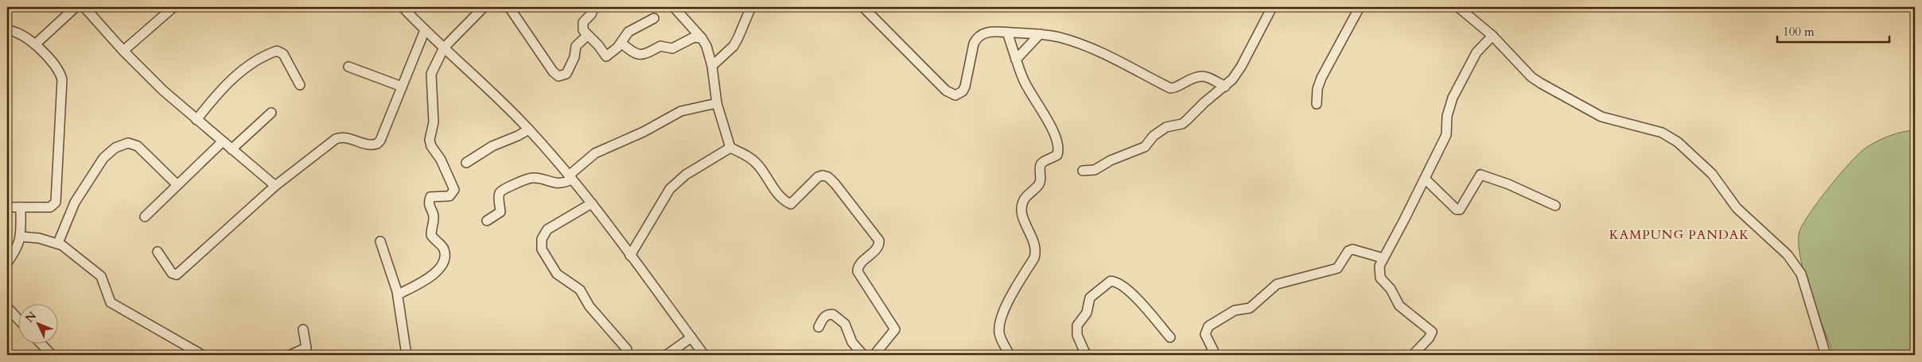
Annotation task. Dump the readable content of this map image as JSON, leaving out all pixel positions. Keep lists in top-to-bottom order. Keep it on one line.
{"districts":["KAMPUNG PANDAK"],"scale_bar":"100 m","north":"top left"}
